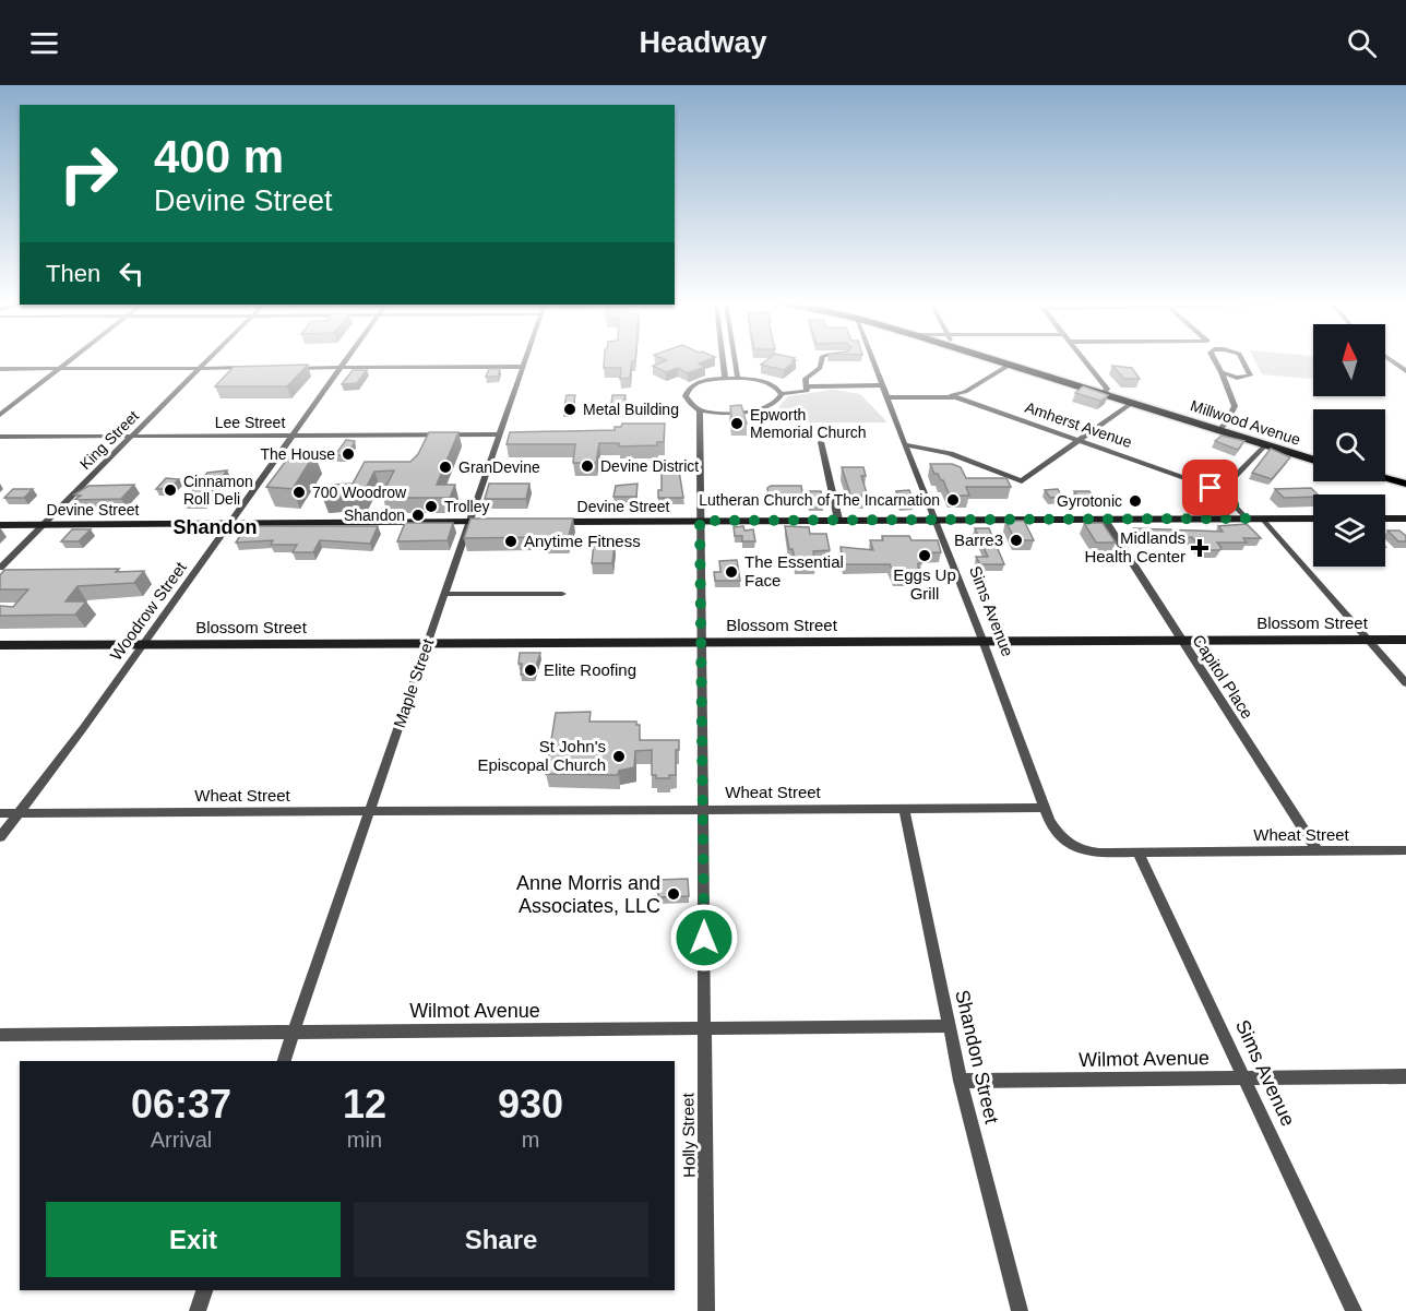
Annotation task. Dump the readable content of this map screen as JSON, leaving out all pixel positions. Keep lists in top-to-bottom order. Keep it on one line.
{"streets":{"main road":["Millwood Avenue","Devine Street","Blossom Street"],"street":["Lee Street","Amherst Avenue","King Street","Woodrow Street","Sims Avenue","Capitol Place","Maple Street","Wheat Street","Wilmot Avenue","Shandon Street","Holly Street"]},"crossings":[["Lee Street","King Street"],["Lee Street","Woodrow Street"],["Lee Street","Maple Street"],["Amherst Avenue","Devine Street"],["Amherst Avenue","Sims Avenue"],["King Street","Devine Street"],["Devine Street","Woodrow Street"],["Devine Street","Sims Avenue"],["Devine Street","Capitol Place"],["Devine Street","Maple Street"],["Devine Street","Holly Street"],["Woodrow Street","Blossom Street"],["Woodrow Street","Wheat Street"],["Sims Avenue","Blossom Street"],["Sims Avenue","Wheat Street"],["Sims Avenue","Wilmot Avenue"],["Blossom Street","Capitol Place"],["Blossom Street","Maple Street"],["Blossom Street","Holly Street"],["Capitol Place","Wheat Street"],["Maple Street","Wheat Street"],["Maple Street","Wilmot Avenue"],["Wheat Street","Shandon Street"],["Wheat Street","Holly Street"],["Wilmot Avenue","Shandon Street"],["Wilmot Avenue","Holly Street"]],"districts":["Shandon"],"places":{"other":["Metal Building","Epworth Memorial Church","The House","Devine District","GranDevine","Cinnamon Roll Deli","700 Woodrow","Lutheran Church of The Incarnation","Gyrotonic","Trolley","Shandon","Barre3","Anytime Fitness","Eggs Up Grill","The Essential Face","Elite Roofing","St John's Episcopal Church","Anne Morris and Associates, LLC"],"health":["Midlands Health Center"]},"north":"top","page":{"header":"Headway","turn":["400 m","Devine Street"],"then":"Then","eta":["06:37","Arrival","12","min","930","m"],"buttons":["Exit","Share"]}}
